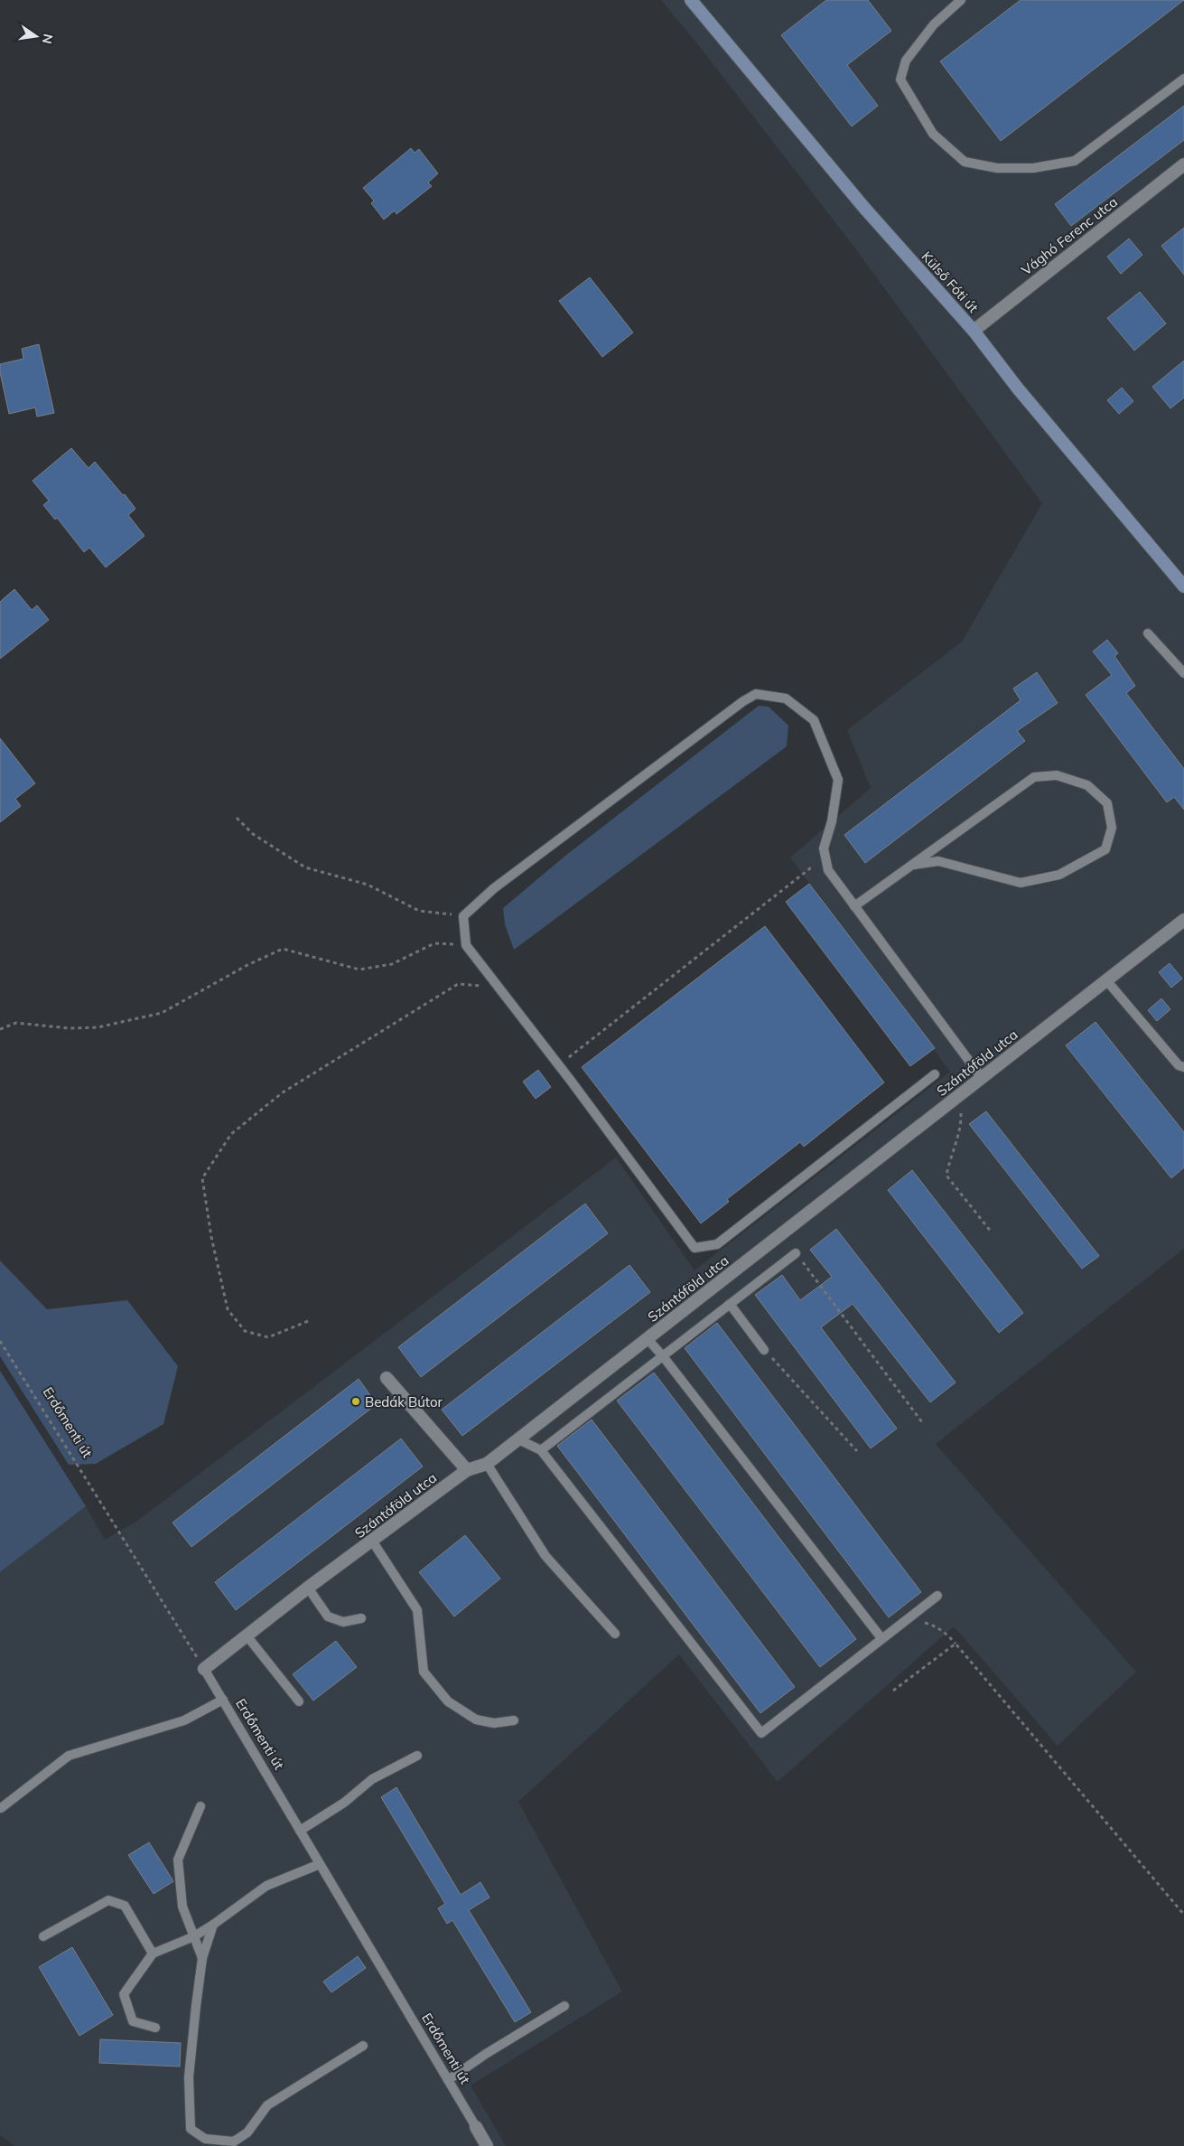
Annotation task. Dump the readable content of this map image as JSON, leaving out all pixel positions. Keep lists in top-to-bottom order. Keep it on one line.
{"streets":{"main road":["Külső Fóti út"],"street":["Vághó Ferenc utca","Szántóföld utca","Erdőmenti út"]},"crossings":[["Vághó Ferenc utca","Külső Fóti út"],["Szántóföld utca","Erdőmenti út"]],"places":["Bedák Bútor"],"north":"right"}
